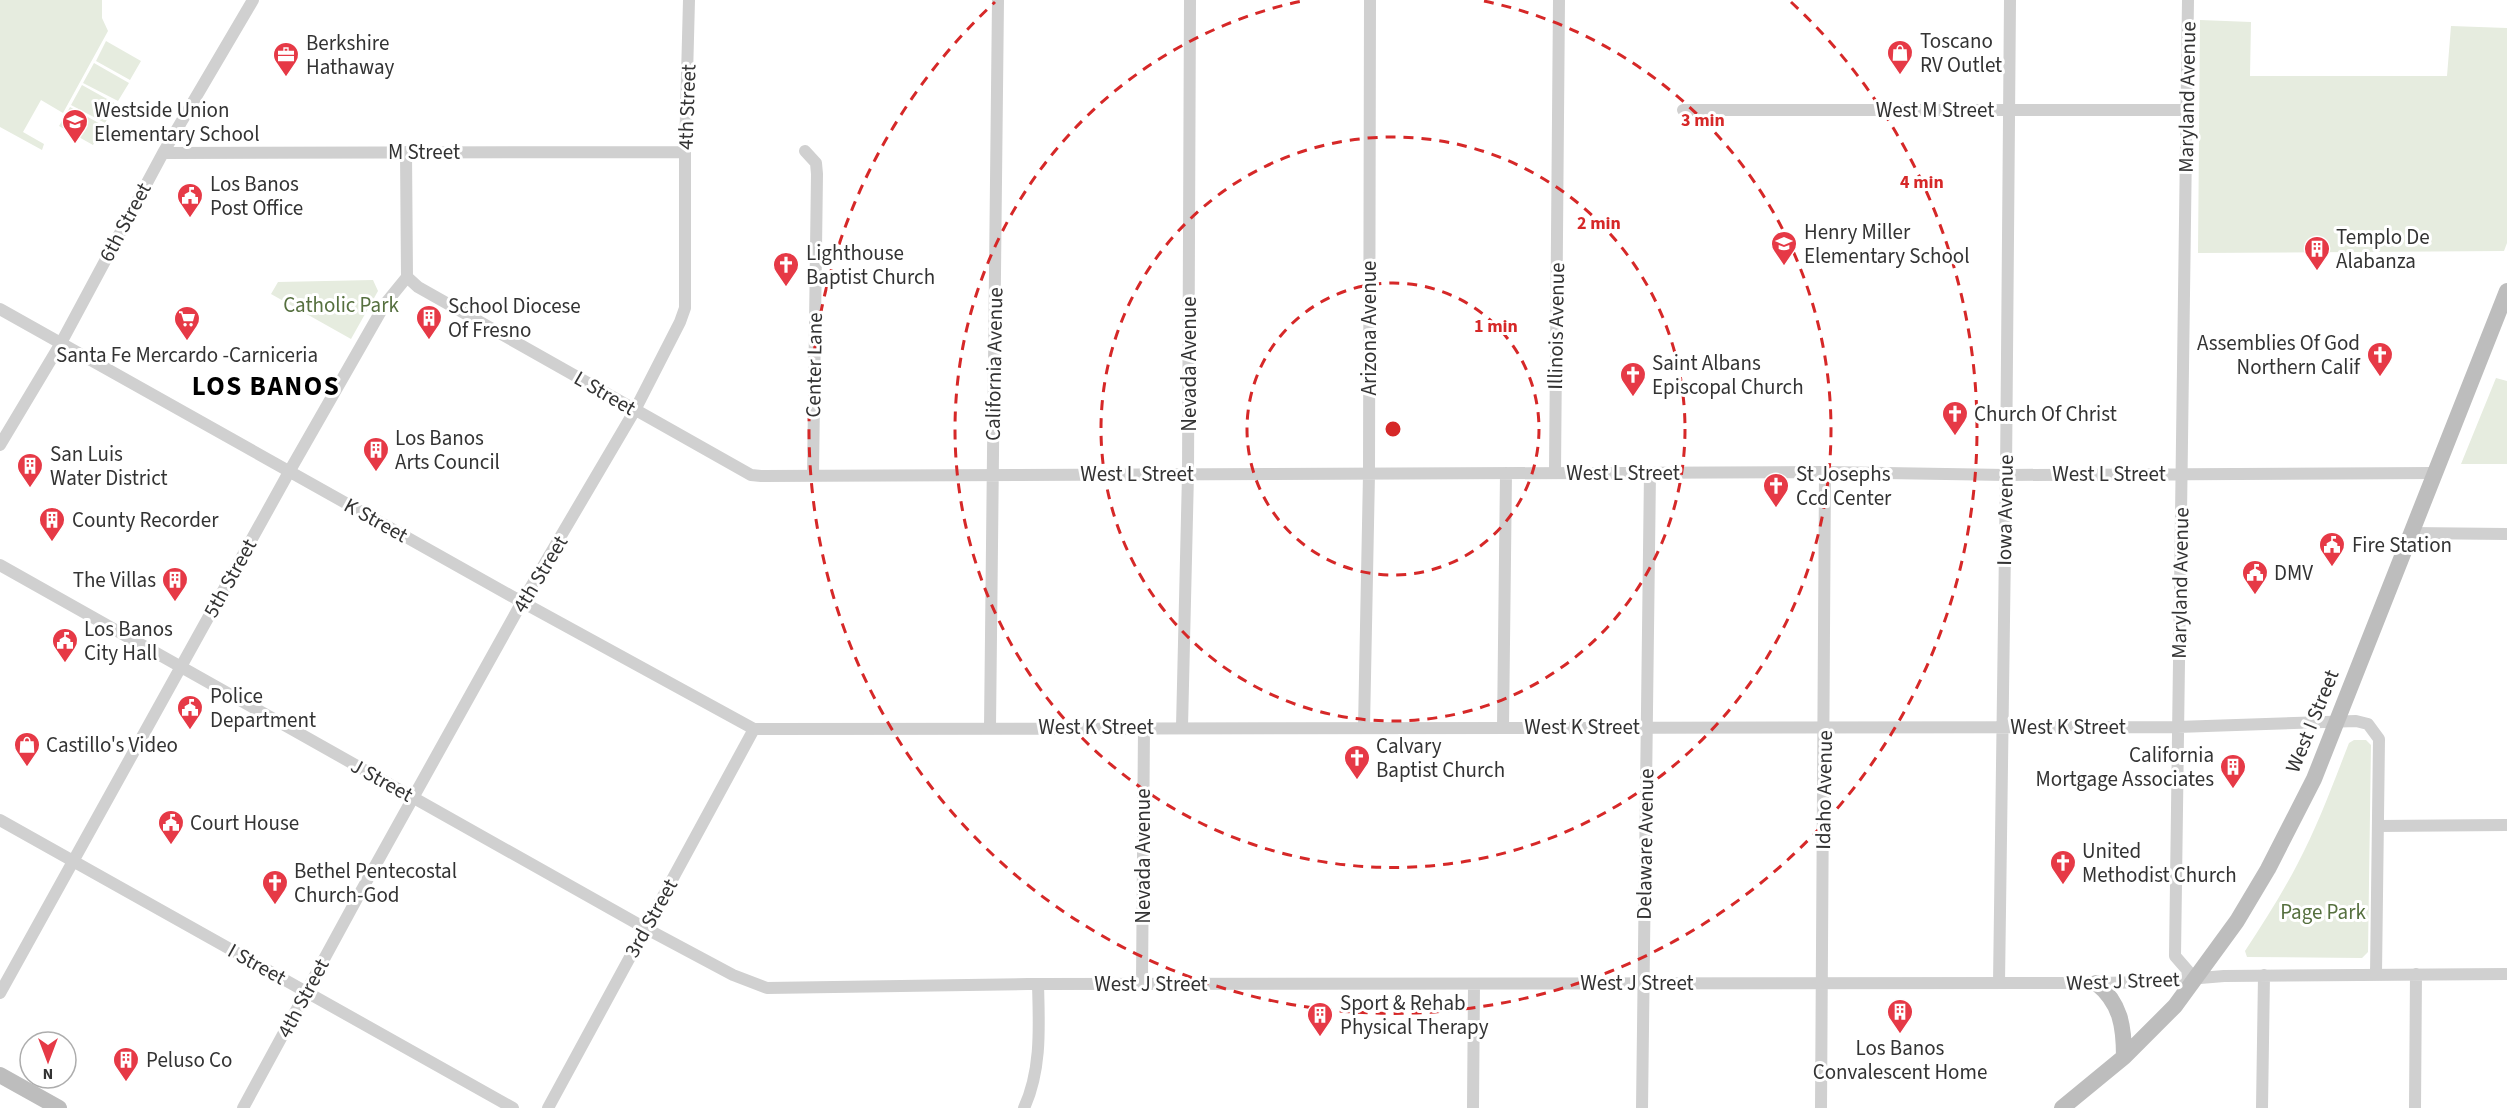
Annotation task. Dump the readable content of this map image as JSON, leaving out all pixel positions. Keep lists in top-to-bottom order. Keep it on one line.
{"streets":{"street":["Maryland Avenue","4th Street","West M Street","M Street","6th Street","Illinois Avenue","Arizona Avenue","California Avenue","Nevada Avenue","Center Lane","L Street","West L Street","Iowa Avenue","K Street","5th Street","West I Street","West K Street","J Street","Idaho Avenue","Delaware Avenue","3rd Street","I Street","West J Street"]},"crossings":[["Maryland Avenue","West M Street"],["Maryland Avenue","West L Street"],["Maryland Avenue","West I Street"],["Maryland Avenue","West K Street"],["Maryland Avenue","West J Street"],["4th Street","M Street"],["4th Street","L Street"],["4th Street","K Street"],["4th Street","J Street"],["4th Street","I Street"],["West M Street","Iowa Avenue"],["M Street","6th Street"],["6th Street","K Street"],["Illinois Avenue","West L Street"],["Arizona Avenue","West L Street"],["Arizona Avenue","West K Street"],["California Avenue","West L Street"],["California Avenue","West K Street"],["Nevada Avenue","West L Street"],["Nevada Avenue","West K Street"],["Nevada Avenue","West J Street"],["Center Lane","L Street"],["Center Lane","West L Street"],["L Street","West L Street"],["L Street","5th Street"],["West L Street","Iowa Avenue"],["West L Street","West I Street"],["West L Street","Idaho Avenue"],["West L Street","Delaware Avenue"],["Iowa Avenue","West K Street"],["Iowa Avenue","West J Street"],["K Street","5th Street"],["K Street","West K Street"],["K Street","3rd Street"],["5th Street","J Street"],["5th Street","I Street"],["West I Street","West K Street"],["West I Street","West J Street"],["West K Street","Idaho Avenue"],["West K Street","Delaware Avenue"],["West K Street","3rd Street"],["J Street","3rd Street"],["J Street","West J Street"],["Idaho Avenue","West J Street"],["Delaware Avenue","West J Street"]],"districts":["LOS BANOS"],"parks":["Catholic Park","Page Park"],"places":{"shop":["Toscano RV Outlet","Castillo's Video"],"office":["Berkshire Hathaway"],"school or university":["Westside Union Elementary School","Henry Miller Elementary School"],"public building":["Los Banos Post Office","Fire Station","DMV","Los Banos City Hall","Police Department","Court House"],"building":["Templo De Alabanza","School Diocese Of Fresno","Los Banos Arts Council","San Luis Water District","County Recorder","The Villas","California Mortgage Associates","Los Banos Convalescent Home","Sport & Rehab Physical Therapy","Peluso Co"],"church":["Lighthouse Baptist Church","Assemblies Of God Northern Calif","Saint Albans Episcopal Church","Church Of Christ","St Josephs Ccd Center","Calvary Baptist Church","United Methodist Church","Bethel Pentecostal Church-God"],"supermarket":["Santa Fe Mercardo -Carniceria"]},"north":"bottom","rings":["3 min","4 min","2 min","1 min"]}
